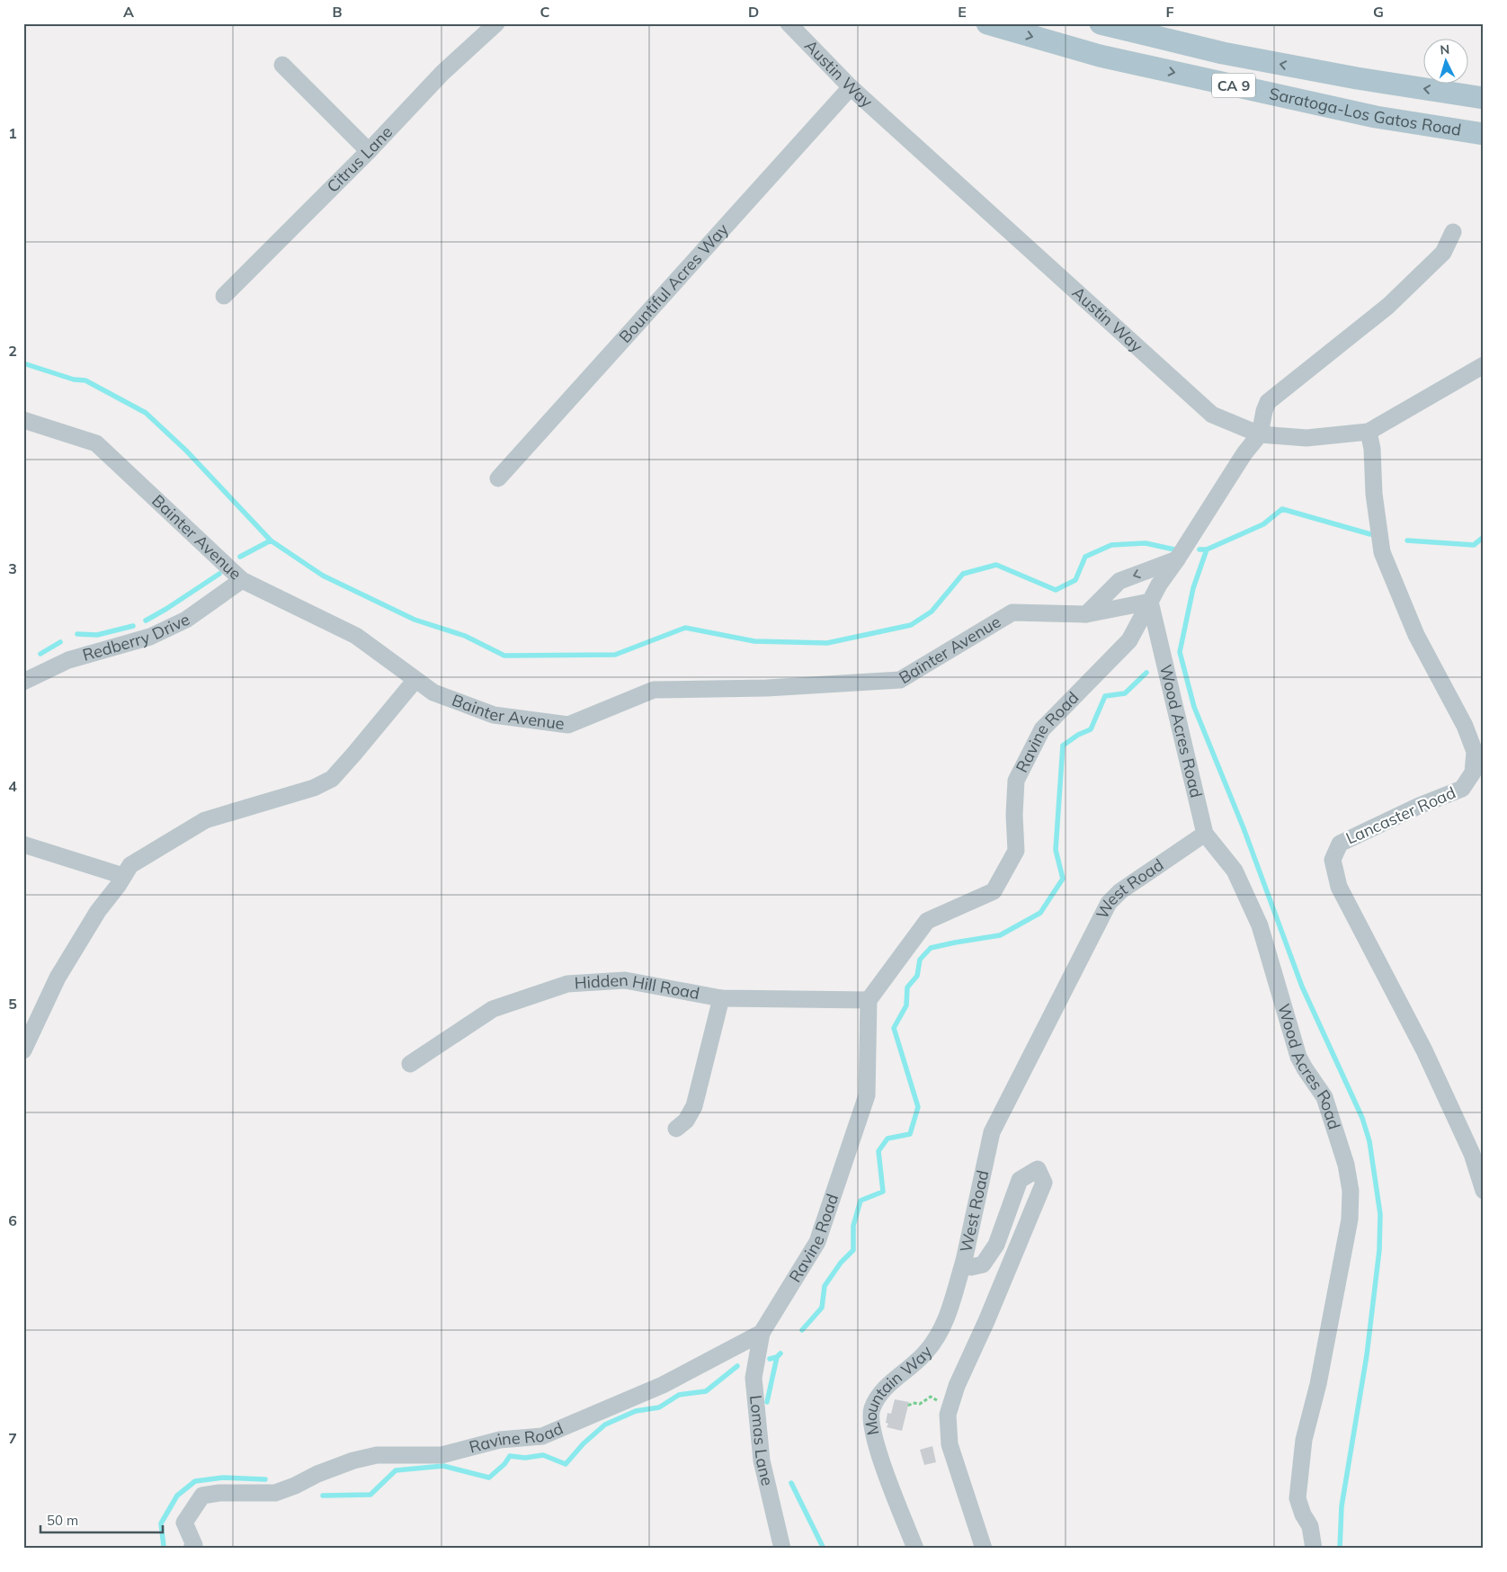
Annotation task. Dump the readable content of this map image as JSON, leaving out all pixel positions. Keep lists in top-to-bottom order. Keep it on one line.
{"streets":{"main road":["CA 9","Saratoga-Los Gatos Road"],"street":["Austin Way","Citrus Lane","Bountiful Acres Way","Bainter Avenue","Redberry Drive","Wood Acres Road","Ravine Road","Lancaster Road","West Road","Hidden Hill Road","Mountain Way","Lomas Lane"]},"crossings":[["Austin Way","Bountiful Acres Way"],["Austin Way","Lancaster Road"],["Bainter Avenue","Redberry Drive"],["Bainter Avenue","Wood Acres Road"],["Bainter Avenue","Ravine Road"],["Wood Acres Road","Ravine Road"],["Wood Acres Road","West Road"],["Ravine Road","Hidden Hill Road"],["Ravine Road","Lomas Lane"],["West Road","Mountain Way"]],"scale_bar":"50 m","north":"top","grid":{"columns":["A","B","C","D","E","F","G"],"rows":["1","2","3","4","5","6","7"]}}
